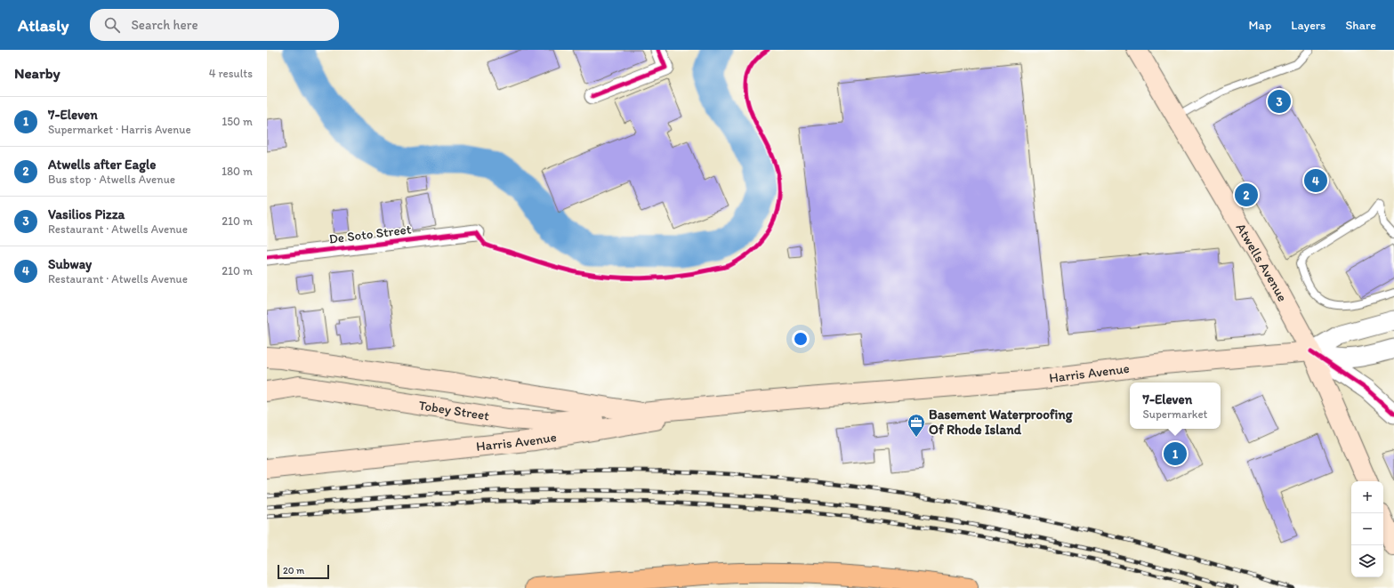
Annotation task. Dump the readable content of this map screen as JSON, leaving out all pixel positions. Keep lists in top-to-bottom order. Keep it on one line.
{"streets":{"main road":["Atwells Avenue","Harris Avenue","Tobey Street"],"street":["De Soto Street"]},"crossings":[["Atwells Avenue","Harris Avenue"],["Harris Avenue","Tobey Street"]],"places":{"office":["Basement Waterproofing Of Rhode Island"]},"scale_bar":"20 m","page":{"header":"Atlasly","search":"Search here","nav":["Map","Layers","Share"],"heading":["Nearby","4 results"],"pins":["3","4","2","1"],"list":[{"mark":"1","name":"7-Eleven","note":"Supermarket · Harris Avenue","value":"150 m"},{"mark":"2","name":"Atwells after Eagle","note":"Bus stop · Atwells Avenue","value":"180 m"},{"mark":"3","name":"Vasilios Pizza","note":"Restaurant · Atwells Avenue","value":"210 m"},{"mark":"4","name":"Subway","note":"Restaurant · Atwells Avenue","value":"210 m"}],"popup":["7-Eleven","Supermarket"],"map_buttons":["+","−"],"scale":"20 m"}}
